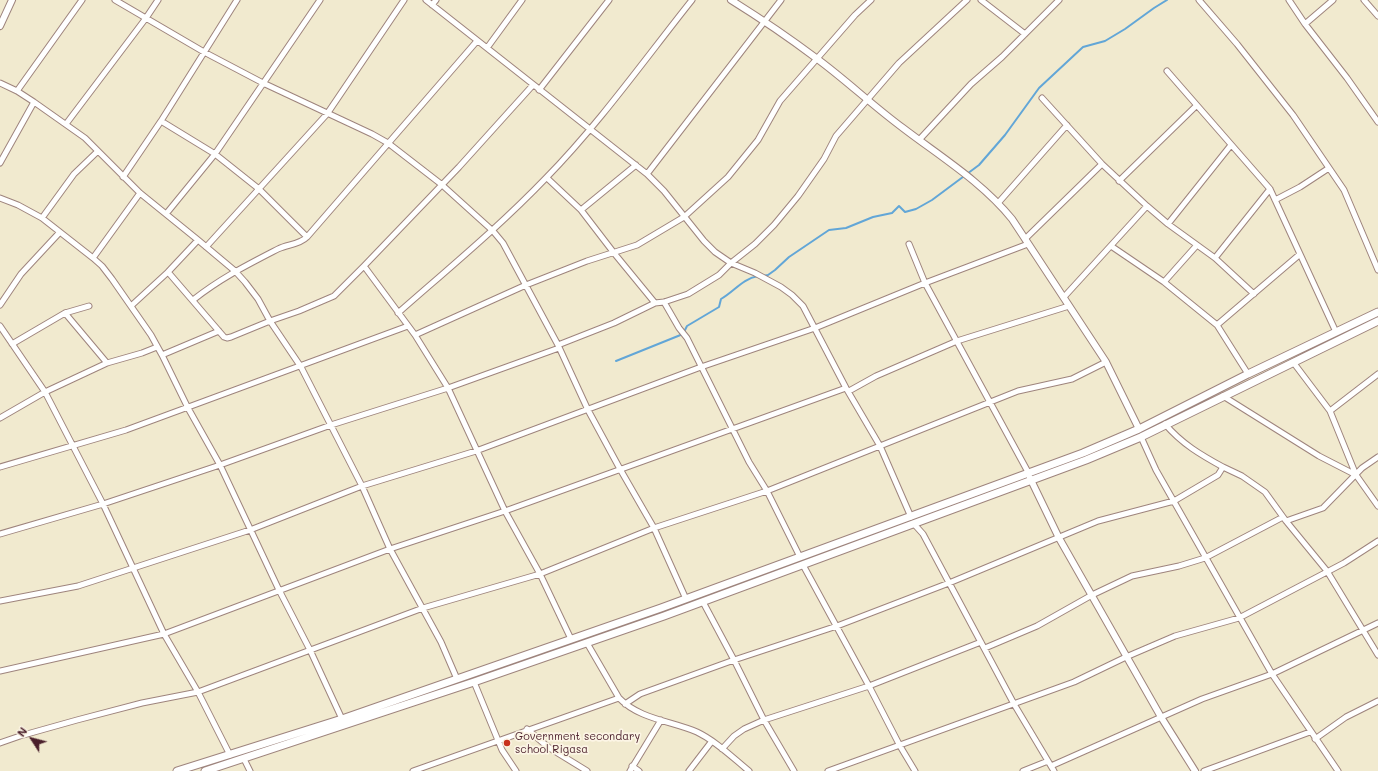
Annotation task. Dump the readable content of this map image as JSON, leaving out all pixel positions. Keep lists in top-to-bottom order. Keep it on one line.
{"places":["Government secondary school Rigasa"],"north":"top left"}
